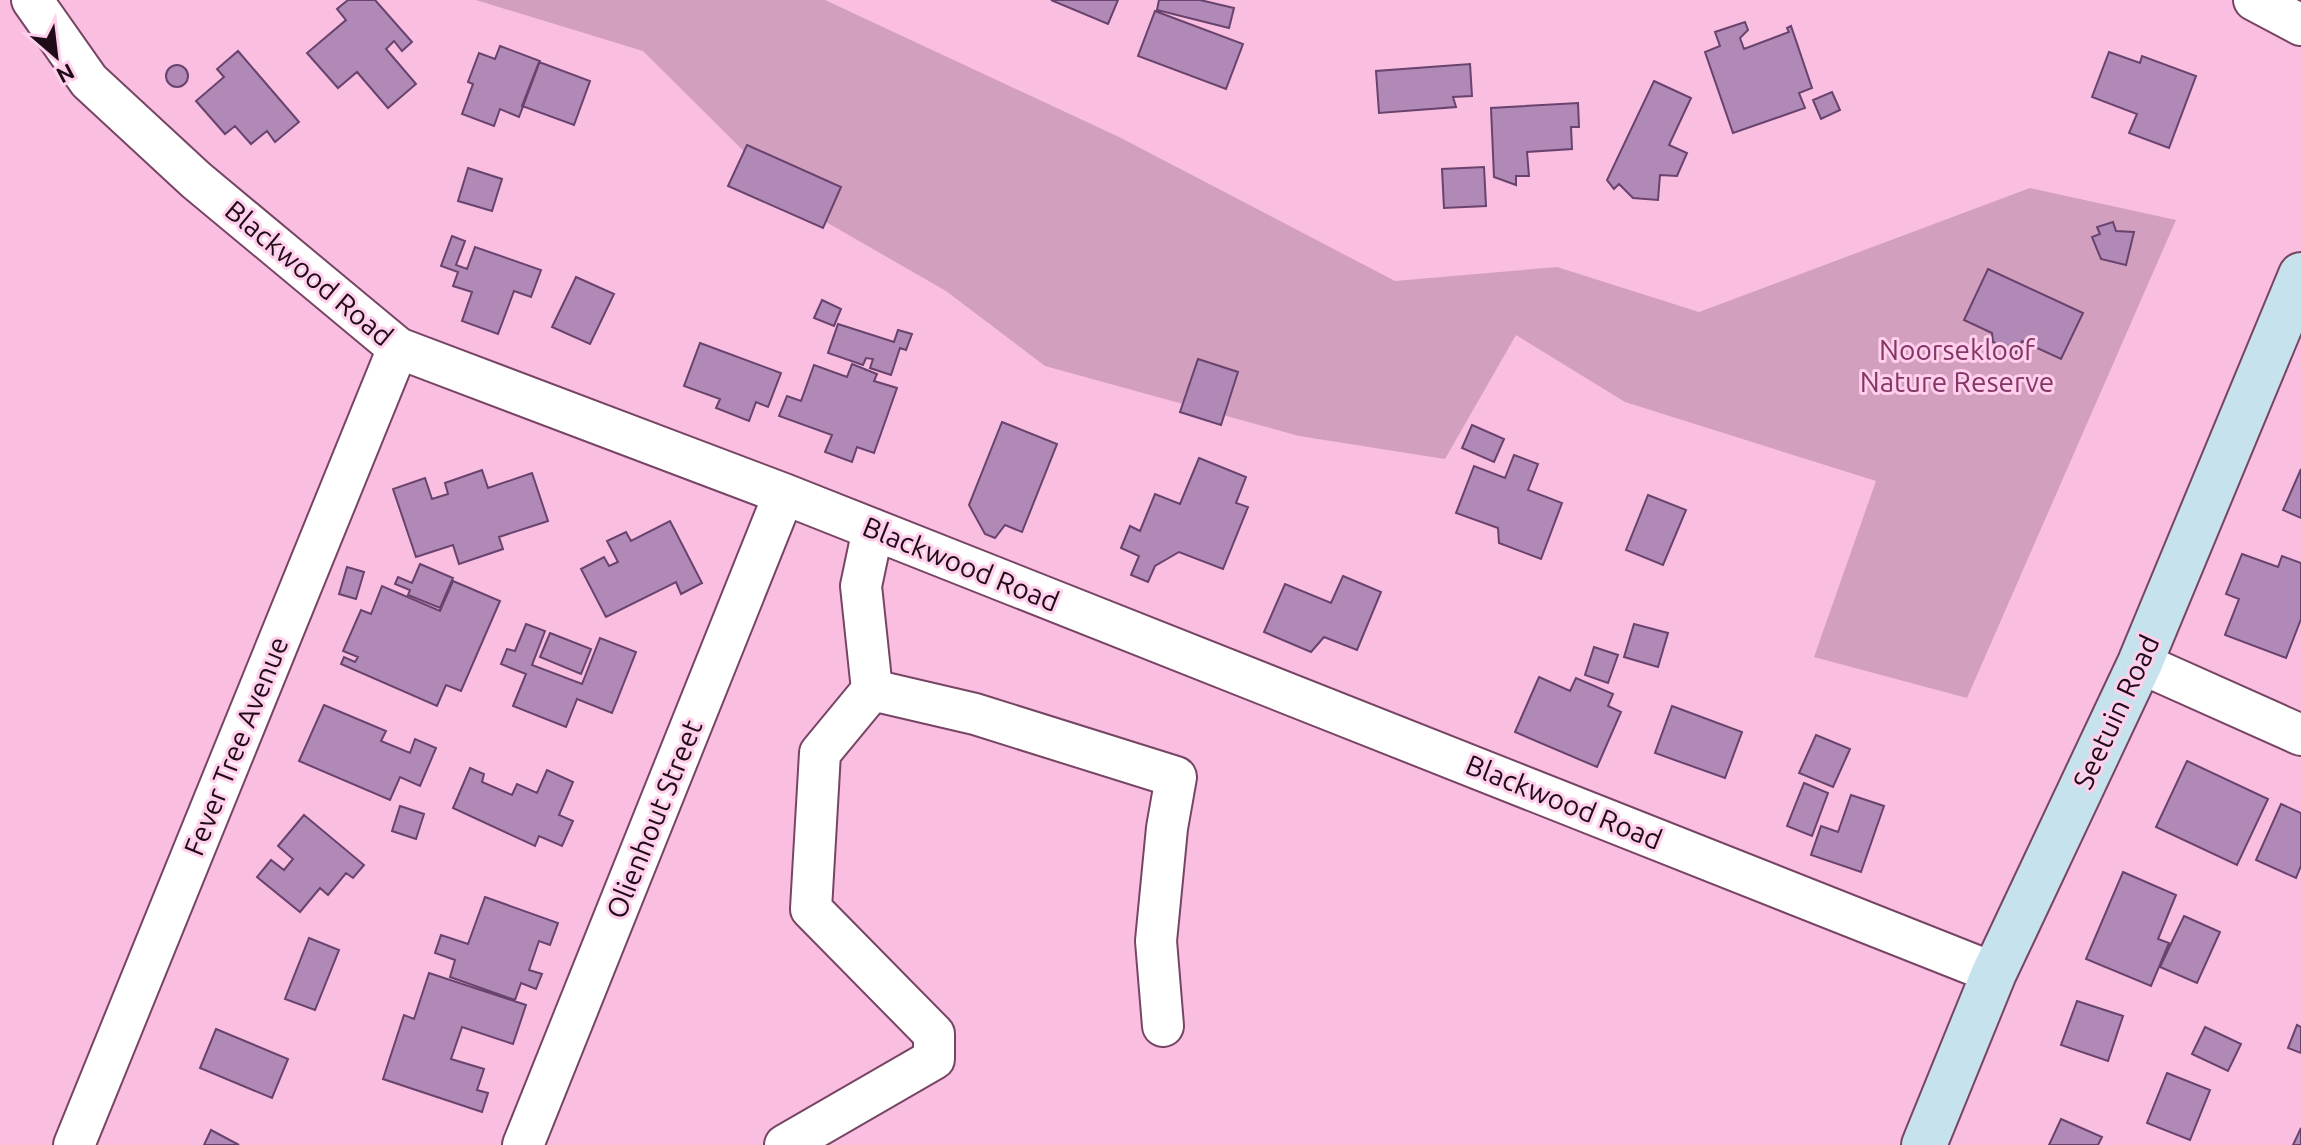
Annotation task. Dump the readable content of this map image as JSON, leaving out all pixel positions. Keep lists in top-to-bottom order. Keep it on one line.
{"streets":{"street":["Blackwood Road","Seetuin Road","Fever Tree Avenue","Olienhout Street"]},"crossings":[["Blackwood Road","Seetuin Road"],["Blackwood Road","Fever Tree Avenue"],["Blackwood Road","Olienhout Street"]],"parks":["Noorsekloof Nature Reserve"],"north":"bottom right"}
